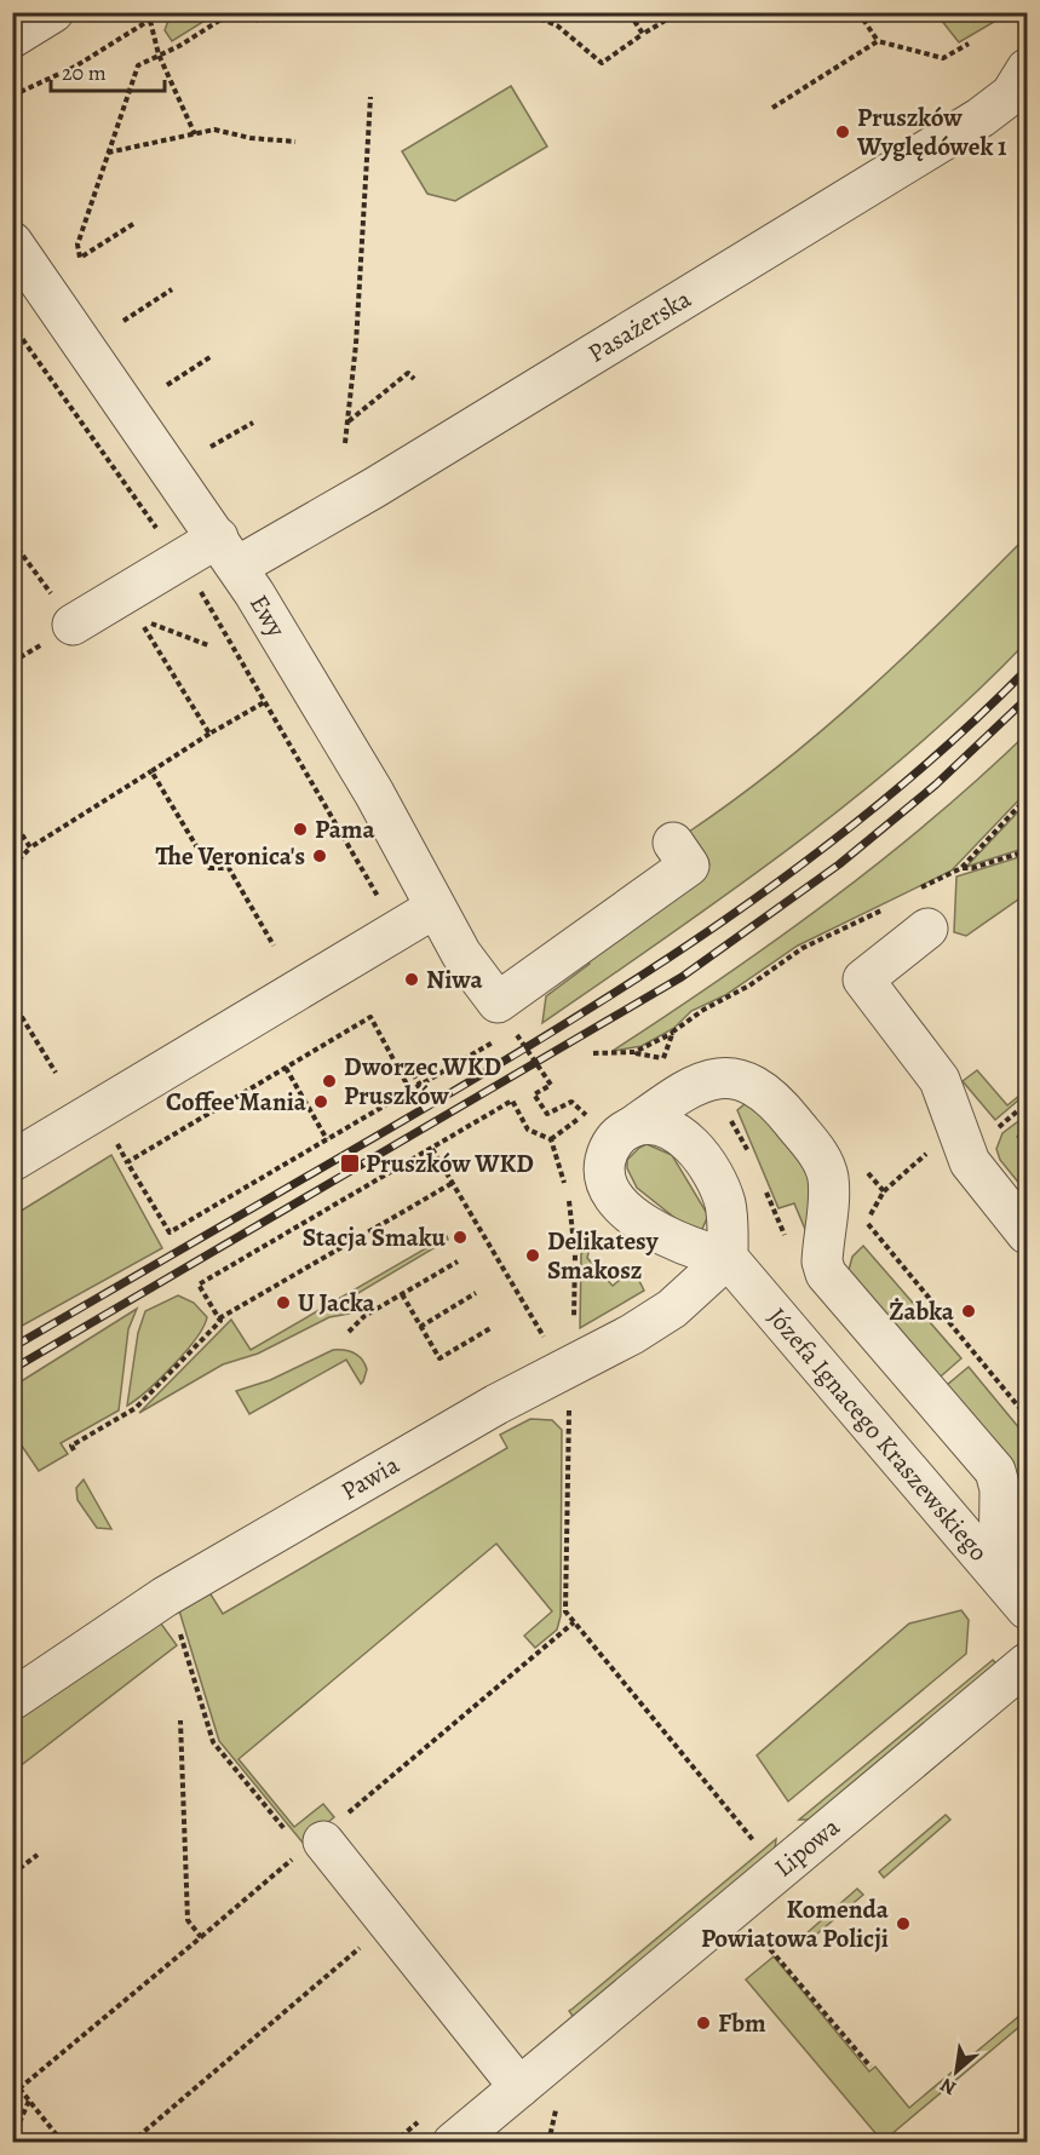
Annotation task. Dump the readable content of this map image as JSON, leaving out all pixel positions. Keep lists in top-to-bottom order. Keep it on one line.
{"streets":{"street":["Pasażerska","Ewy","Józefa Ignacego Kraszewskiego","Pawia","Lipowa"]},"crossings":[["Pasażerska","Ewy"],["Józefa Ignacego Kraszewskiego","Pawia"]],"places":{"other":["Pruszków Wyględówek 1","Pama","The Veronica's","Niwa","Dworzec WKD Pruszków","Coffee Mania","Stacja Smaku","Delikatesy Smakosz","U Jacka","Żabka","Komenda Powiatowa Policji","Fbm"],"transit":["Pruszków WKD"]},"scale_bar":"20 m","north":"bottom left"}
